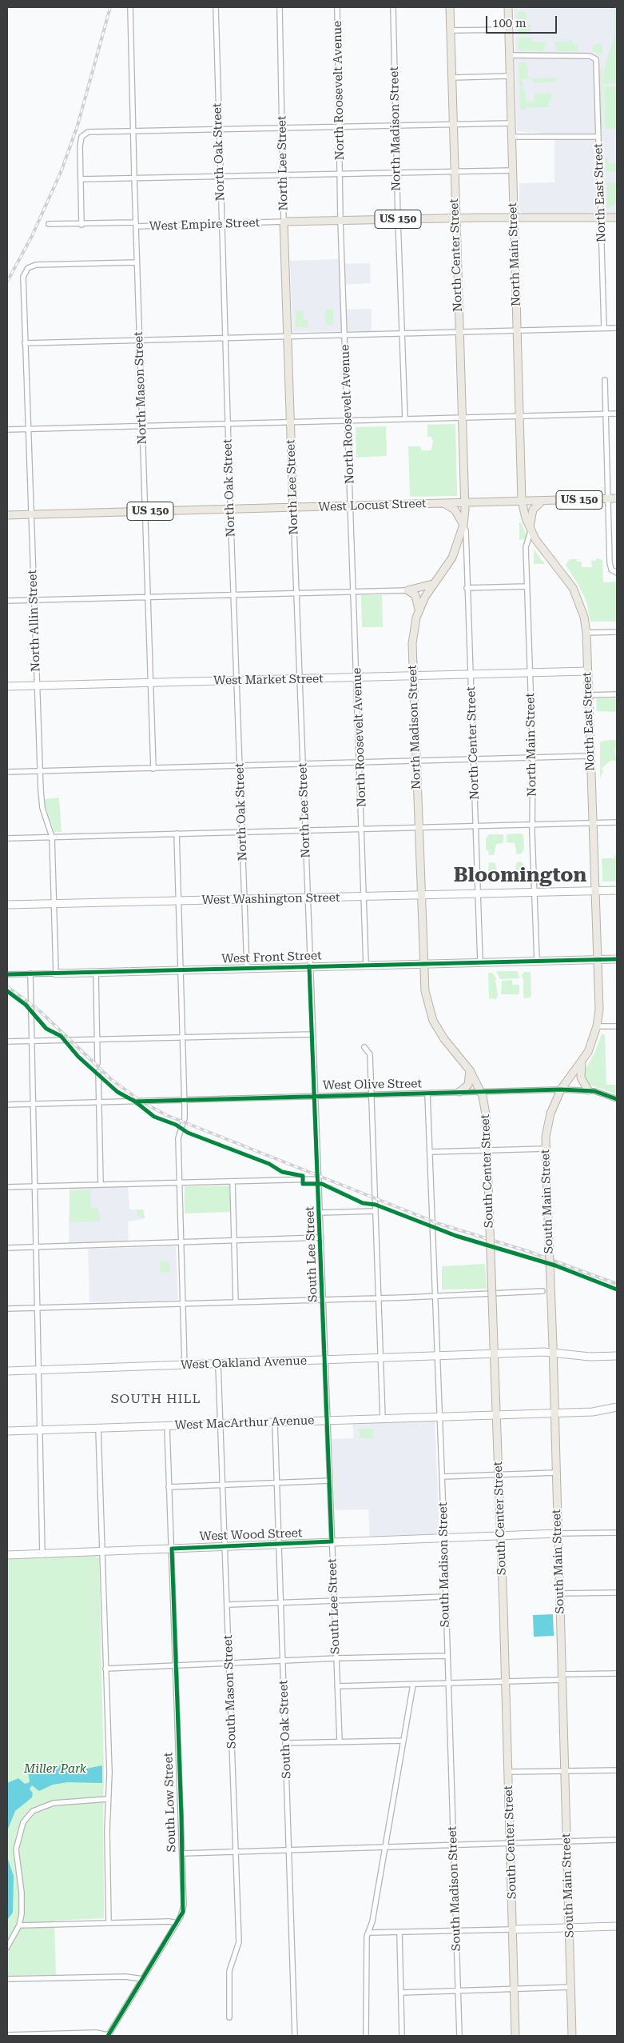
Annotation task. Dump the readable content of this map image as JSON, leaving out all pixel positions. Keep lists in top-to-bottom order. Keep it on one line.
{"streets":{"main road":["North Madison Street","North Lee Street","North East Street","US 150","West Empire Street","North Main Street","North Center Street","West Locust Street","West Market Street","West Washington Street","West Front Street","South Center Street","South Main Street","West Oakland Avenue","West MacArthur Avenue","West Wood Street"],"street":["North Roosevelt Avenue","North Oak Street","North Mason Street","North Allin Street","West Olive Street","South Lee Street","South Madison Street","South Mason Street","South Oak Street","South Low Street"]},"crossings":[["North Roosevelt Avenue","West Empire Street"],["North Roosevelt Avenue","West Locust Street"],["North Roosevelt Avenue","West Market Street"],["North Roosevelt Avenue","West Washington Street"],["North Roosevelt Avenue","West Front Street"],["North Madison Street","West Empire Street"],["North Madison Street","North Center Street"],["North Madison Street","West Locust Street"],["North Madison Street","West Market Street"],["North Madison Street","West Washington Street"],["North Madison Street","West Front Street"],["North Madison Street","South Center Street"],["North Oak Street","West Empire Street"],["North Oak Street","West Locust Street"],["North Oak Street","West Market Street"],["North Oak Street","West Washington Street"],["North Oak Street","West Front Street"],["North Lee Street","West Empire Street"],["North Lee Street","West Locust Street"],["North Lee Street","West Market Street"],["North Lee Street","West Washington Street"],["North Lee Street","West Front Street"],["North Lee Street","South Lee Street"],["North East Street","US 150"],["North East Street","North Main Street"],["North East Street","West Locust Street"],["North East Street","West Market Street"],["North East Street","West Washington Street"],["North East Street","West Front Street"],["North East Street","South Main Street"],["US 150","West Empire Street"],["US 150","North Main Street"],["US 150","West Locust Street"],["West Empire Street","North Main Street"],["West Empire Street","North Center Street"],["West Empire Street","North Mason Street"],["North Main Street","West Locust Street"],["North Main Street","West Market Street"],["North Main Street","West Washington Street"],["North Main Street","West Front Street"],["North Center Street","West Locust Street"],["North Center Street","West Market Street"],["North Center Street","West Washington Street"],["North Center Street","West Front Street"],["North Mason Street","West Locust Street"],["North Mason Street","North Allin Street"],["North Mason Street","West Market Street"],["West Locust Street","North Allin Street"],["North Allin Street","West Market Street"],["North Allin Street","West Washington Street"],["North Allin Street","West Front Street"],["West Front Street","South Center Street"],["West Front Street","South Lee Street"],["West Olive Street","South Center Street"],["West Olive Street","South Main Street"],["West Olive Street","South Lee Street"],["West Olive Street","South Madison Street"],["South Center Street","West Oakland Avenue"],["South Center Street","West MacArthur Avenue"],["South Center Street","West Wood Street"],["South Main Street","West Oakland Avenue"],["South Main Street","West MacArthur Avenue"],["South Main Street","West Wood Street"],["South Lee Street","West Oakland Avenue"],["South Lee Street","West MacArthur Avenue"],["South Lee Street","West Wood Street"],["West Oakland Avenue","South Madison Street"],["West Oakland Avenue","South Mason Street"],["West MacArthur Avenue","South Madison Street"],["West MacArthur Avenue","South Mason Street"],["West MacArthur Avenue","South Oak Street"],["West MacArthur Avenue","South Low Street"],["West Wood Street","South Madison Street"],["West Wood Street","South Mason Street"],["West Wood Street","South Oak Street"],["West Wood Street","South Low Street"]],"districts":["Bloomington","SOUTH HILL"],"parks":["Miller Park"],"scale_bar":"100 m"}
